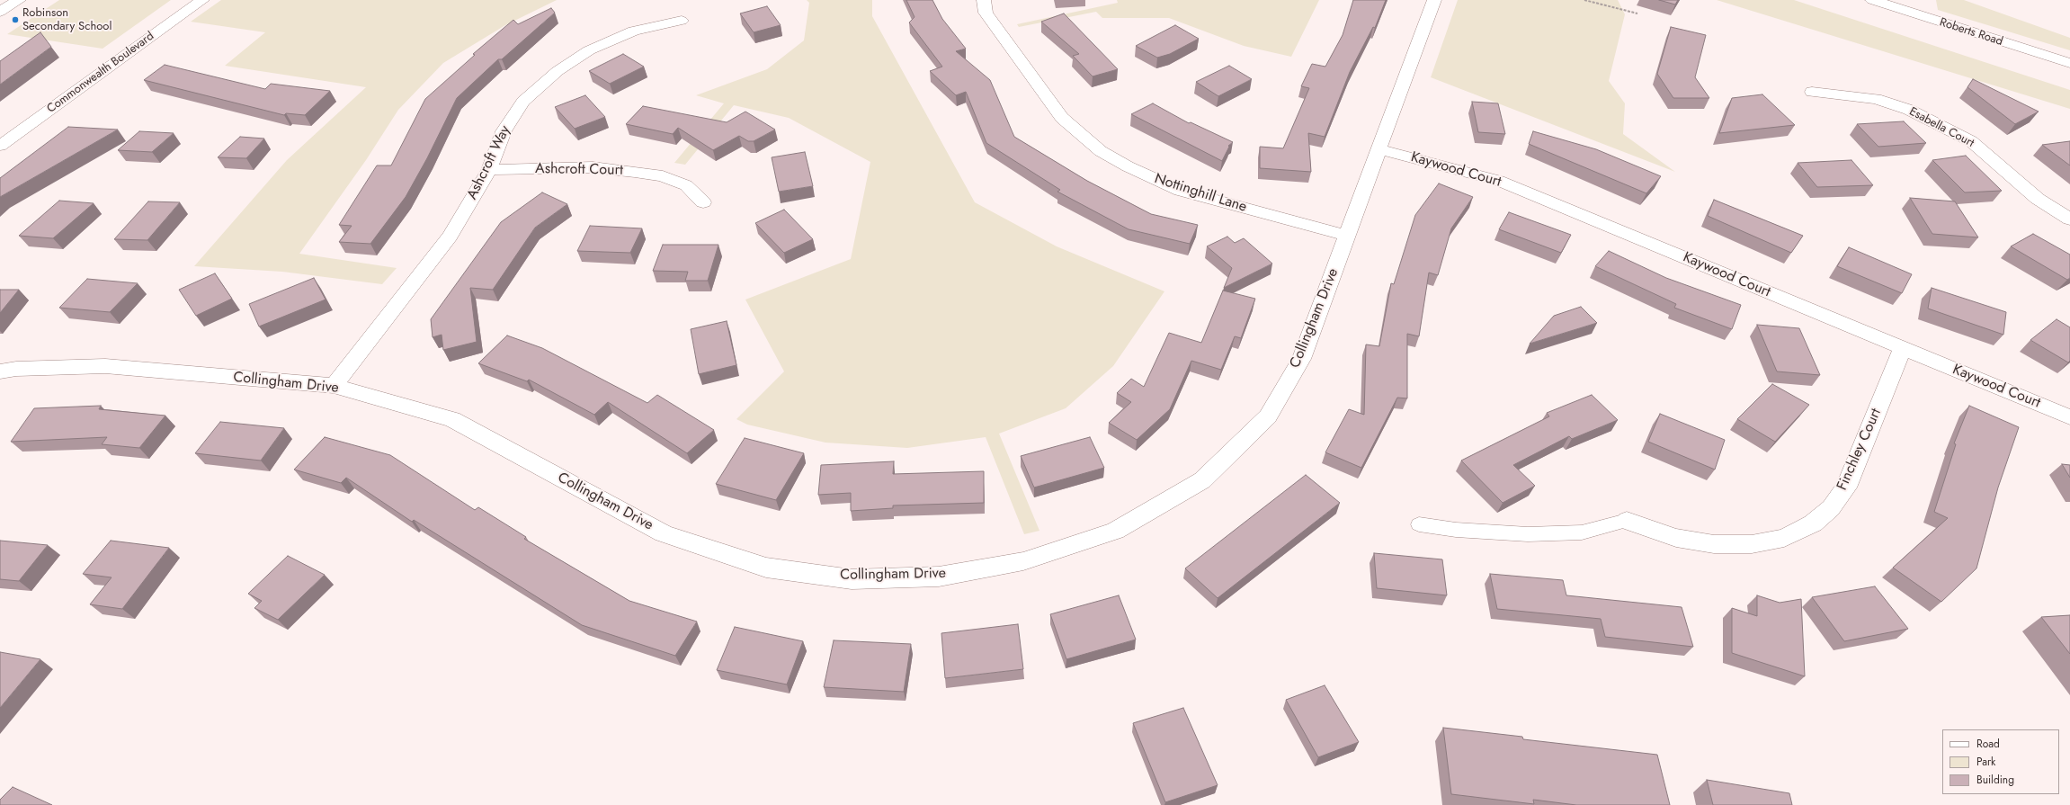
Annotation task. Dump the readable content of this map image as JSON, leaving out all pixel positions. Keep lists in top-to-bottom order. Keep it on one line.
{"streets":{"street":["Roberts Road","Commonwealth Boulevard","Esabella Court","Ashcroft Way","Ashcroft Court","Kaywood Court","Nottinghill Lane","Collingham Drive","Finchley Court"]},"crossings":[["Ashcroft Way","Ashcroft Court"],["Ashcroft Way","Collingham Drive"],["Kaywood Court","Collingham Drive"],["Kaywood Court","Finchley Court"],["Nottinghill Lane","Collingham Drive"]],"places":["Robinson Secondary School"],"legend":["Road","Park","Building"]}
